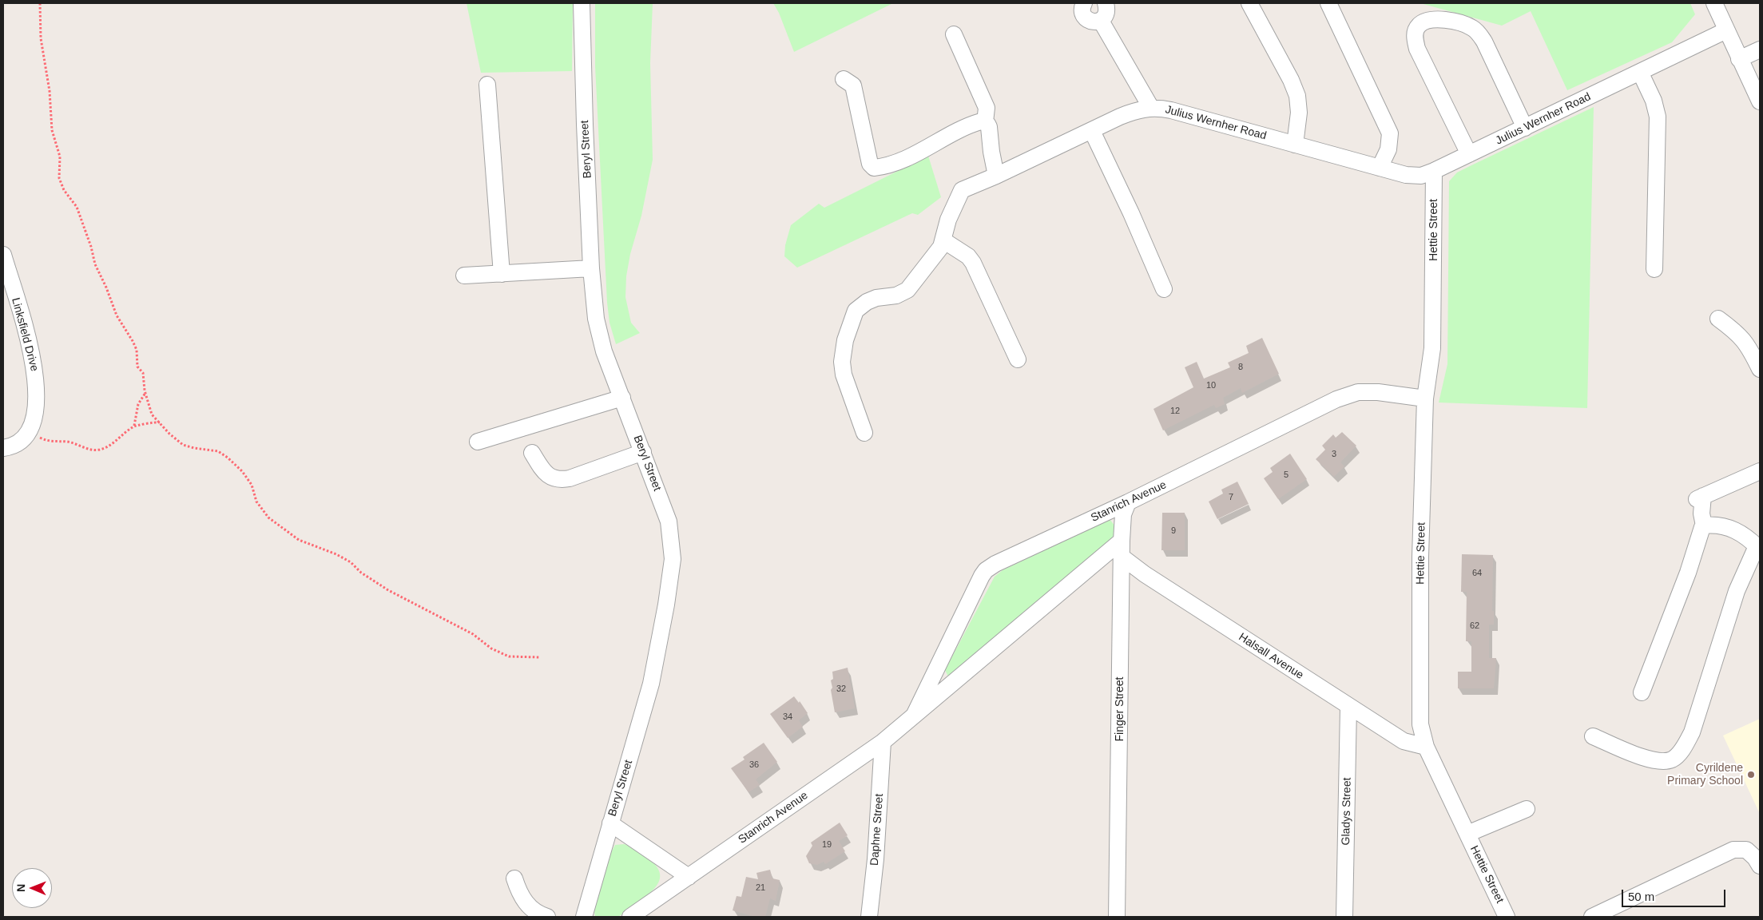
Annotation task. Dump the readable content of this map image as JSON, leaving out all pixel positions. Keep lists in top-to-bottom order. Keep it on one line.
{"streets":{"street":["Julius Wernher Road","Beryl Street","Hettie Street","Linksfield Drive","Stanrich Avenue","Halsall Avenue","Finger Street","Gladys Street","Daphne Street"]},"crossings":[["Julius Wernher Road","Hettie Street"],["Hettie Street","Stanrich Avenue"],["Hettie Street","Halsall Avenue"],["Stanrich Avenue","Finger Street"],["Stanrich Avenue","Daphne Street"],["Halsall Avenue","Finger Street"],["Halsall Avenue","Gladys Street"]],"places":["Cyrildene Primary School"],"house_numbers":["8","10","12","3","5","7","9","64","62","32","34","36","19","21"],"scale_bar":"50 m","north":"left"}
